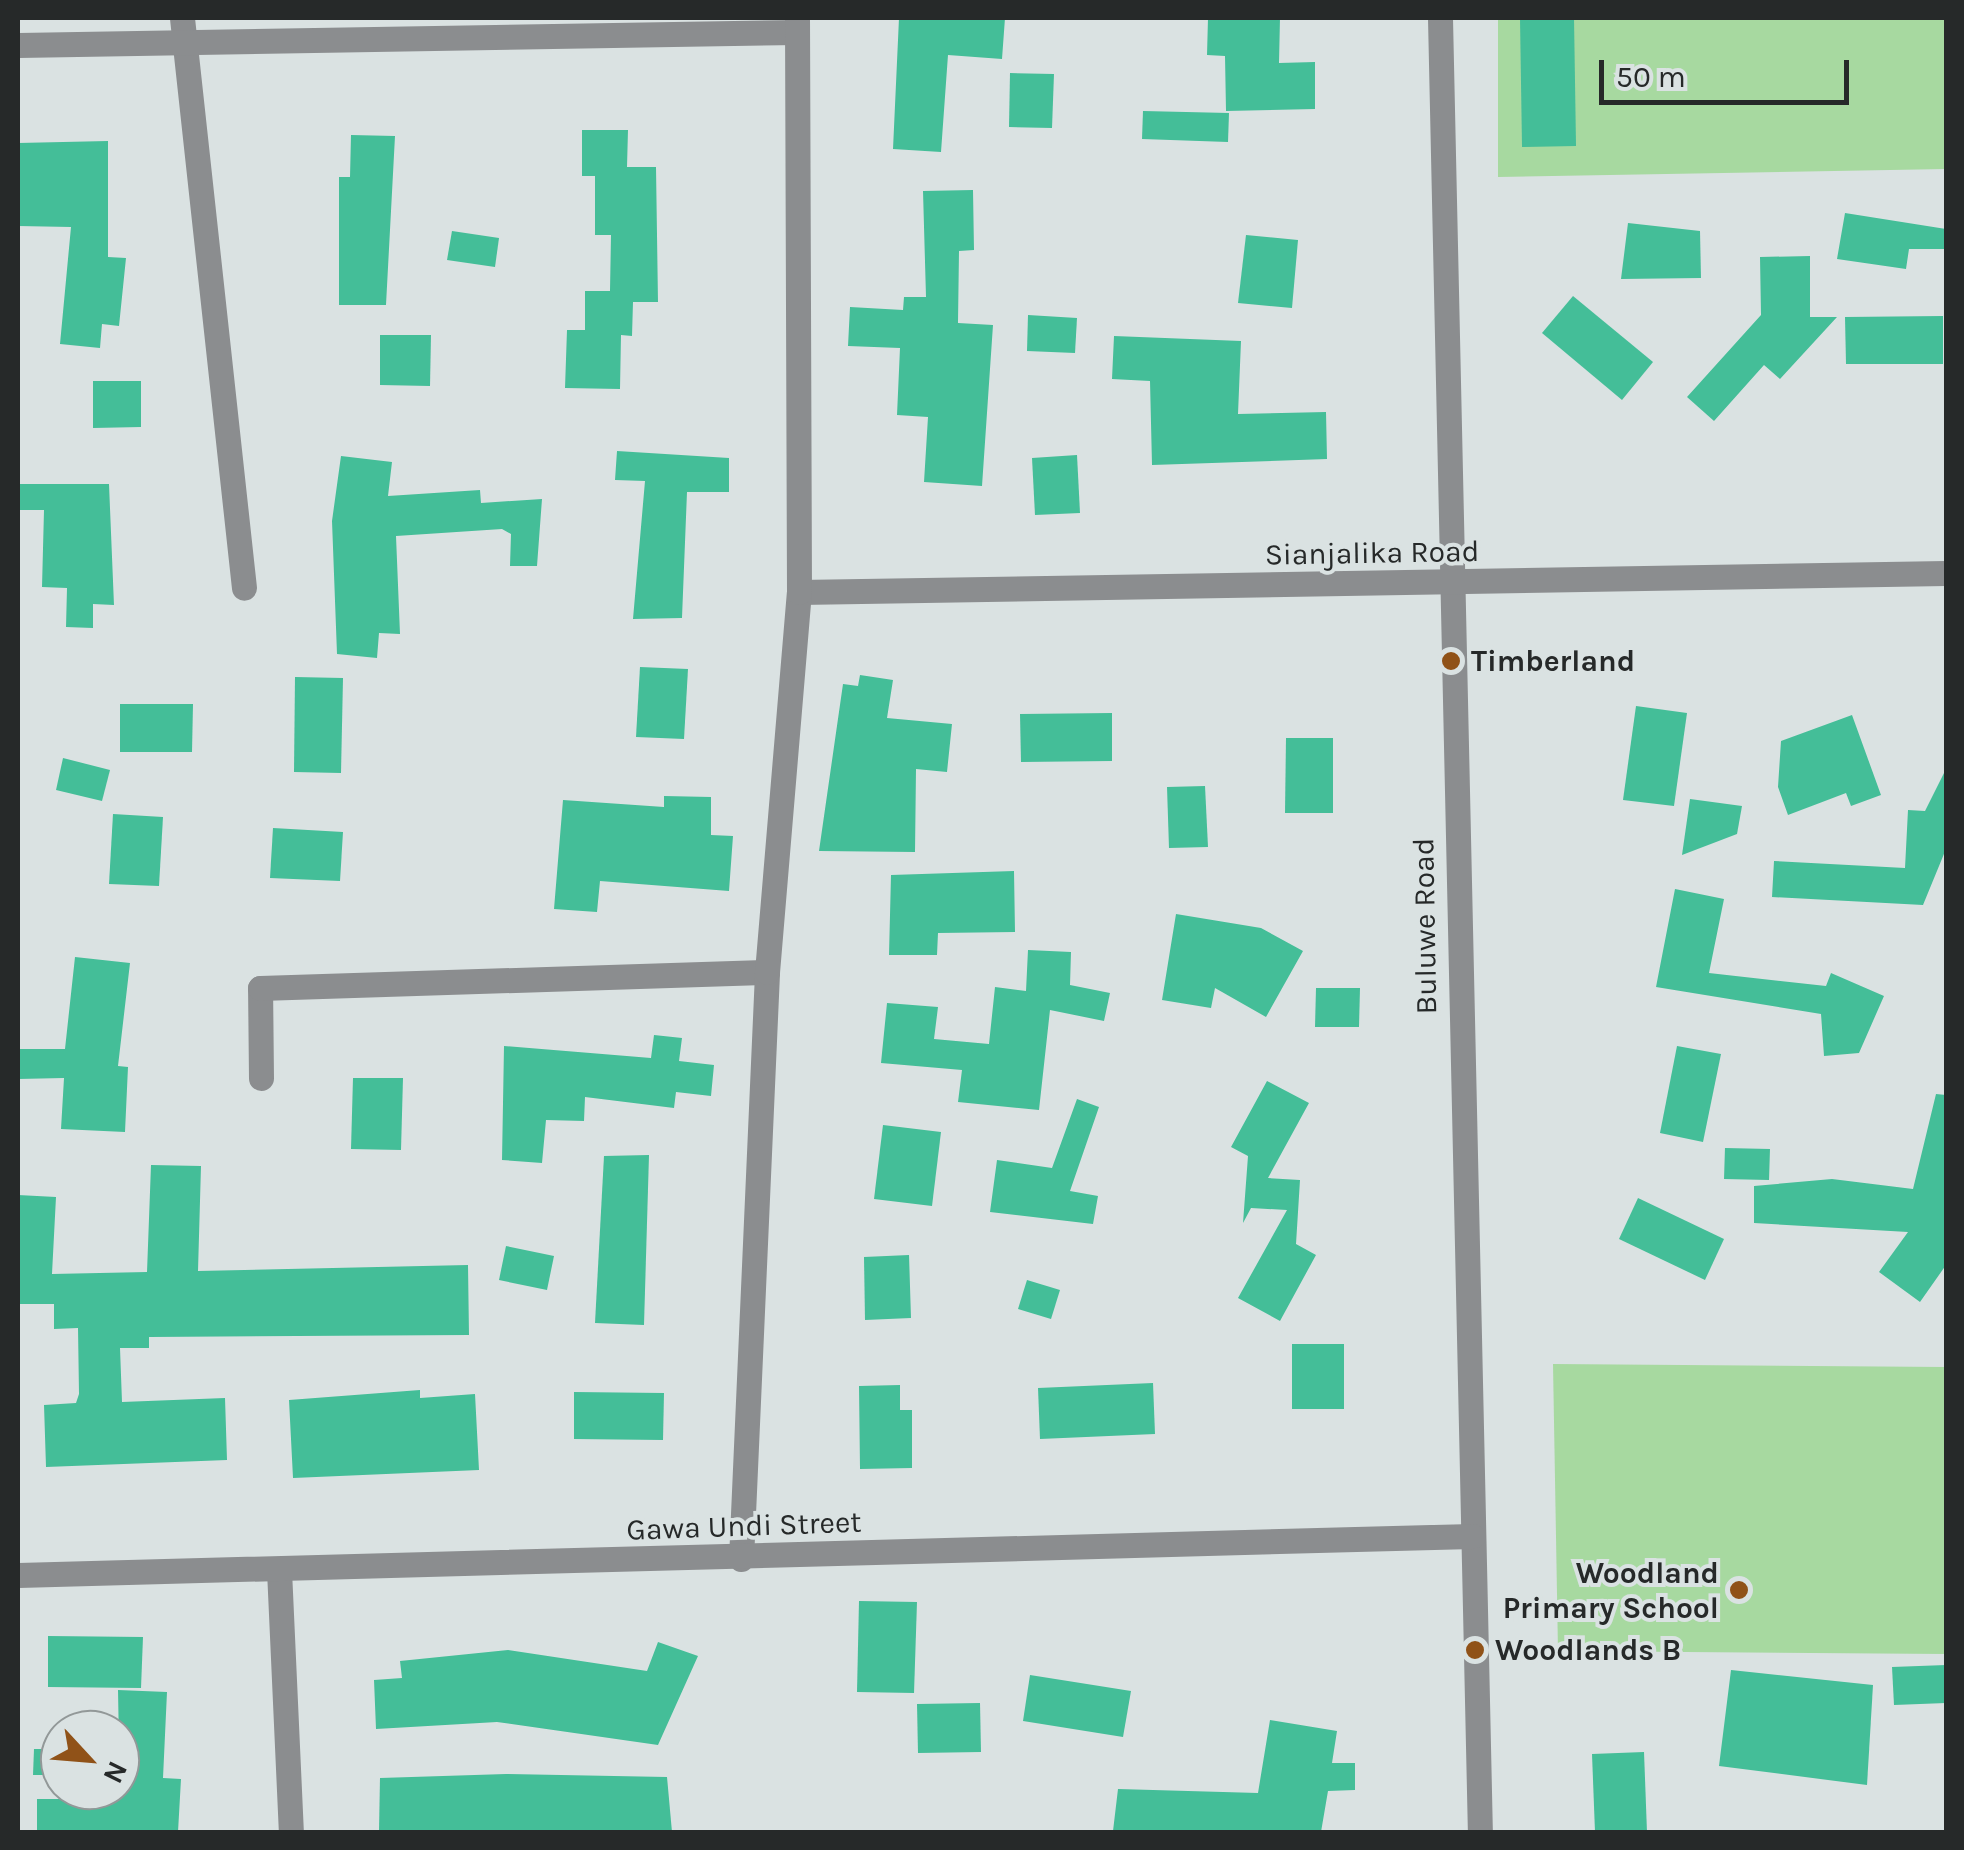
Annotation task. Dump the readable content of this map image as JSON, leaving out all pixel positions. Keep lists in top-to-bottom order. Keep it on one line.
{"streets":{"street":["Sianjalika Road","Buluwe Road","Gawa Undi Street"]},"crossings":[["Sianjalika Road","Buluwe Road"],["Buluwe Road","Gawa Undi Street"]],"places":["Timberland","Woodland Primary School","Woodlands B"],"scale_bar":"50 m","north":"bottom right"}
